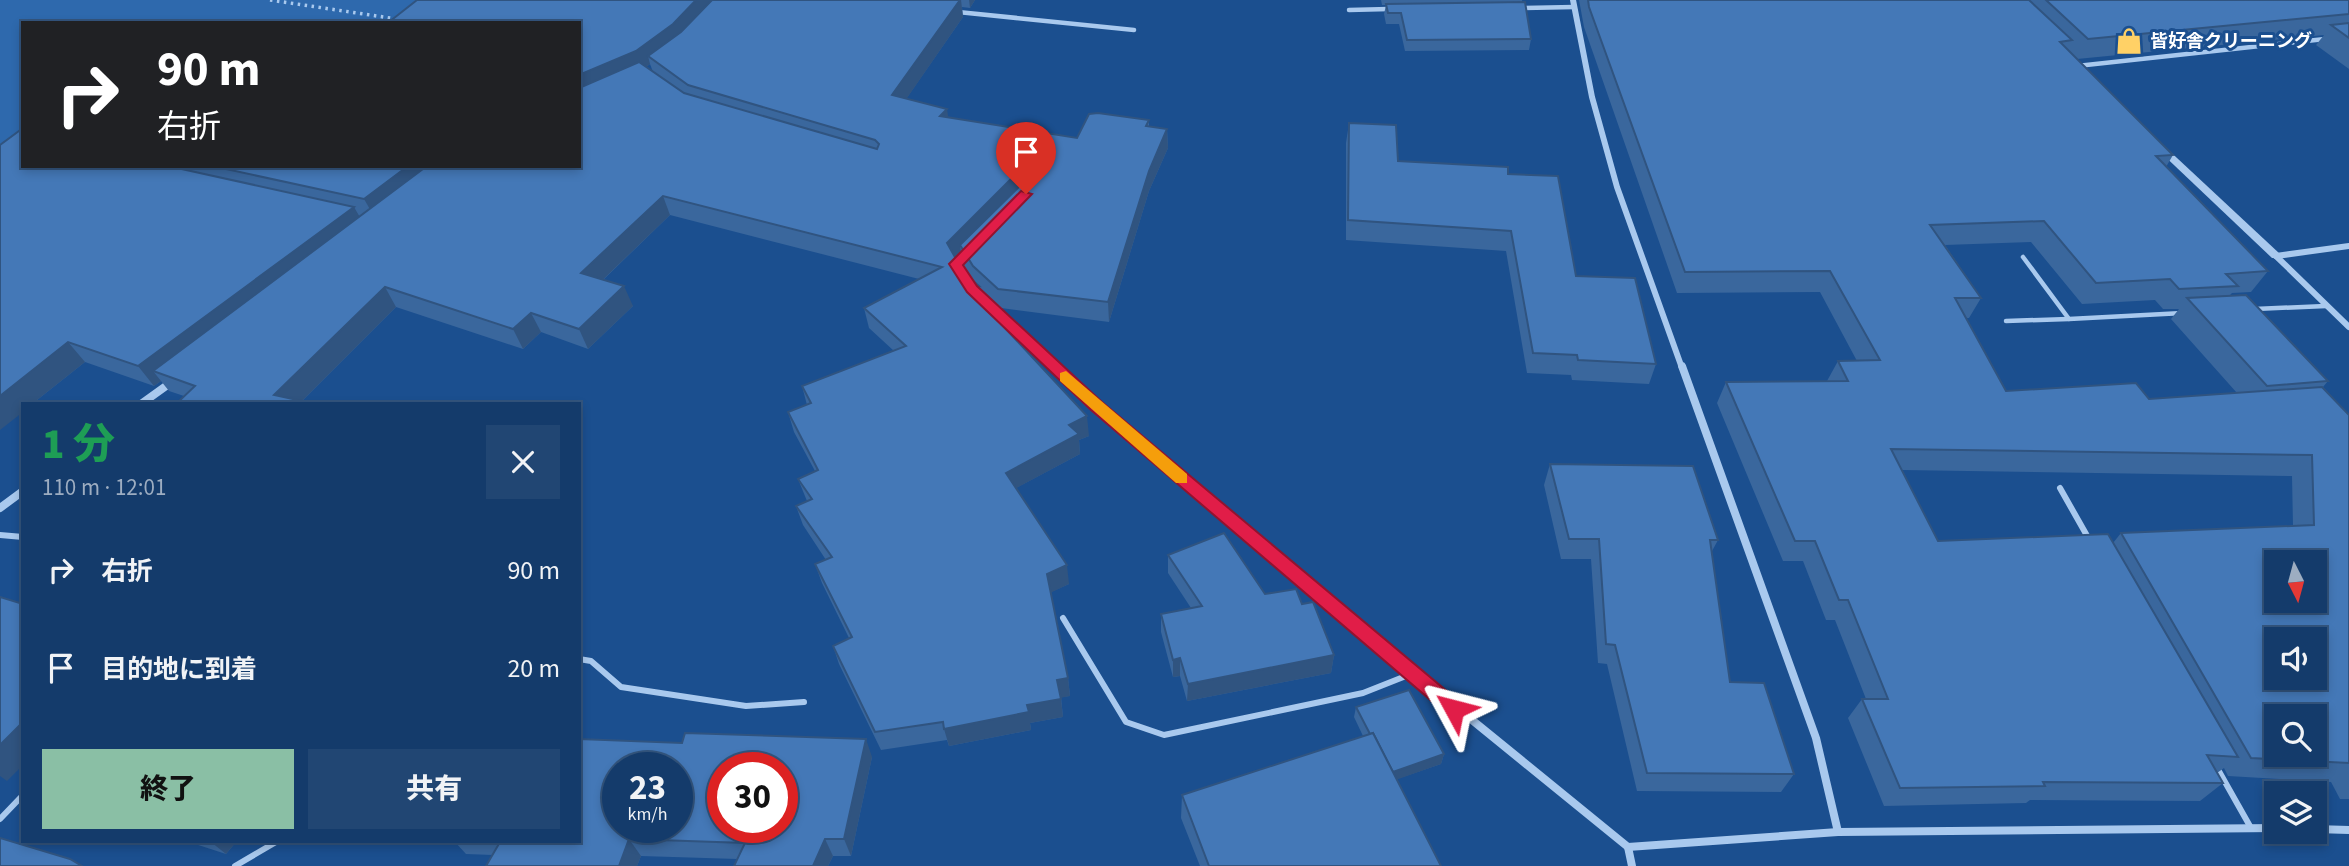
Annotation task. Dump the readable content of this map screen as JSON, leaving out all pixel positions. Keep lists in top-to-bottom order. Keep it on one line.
{"places":{"shop":["皆好舎クリーニング"]},"north":"bottom","page":{"turn":["90 m","右折"],"heading":["1 分","110 m · 12:01"],"list":[{"name":"右折","value":"90 m"},{"name":"目的地に到着","value":"20 m"}],"buttons":["終了","共有"],"speed":"23 km/h","limit":"30"}}
